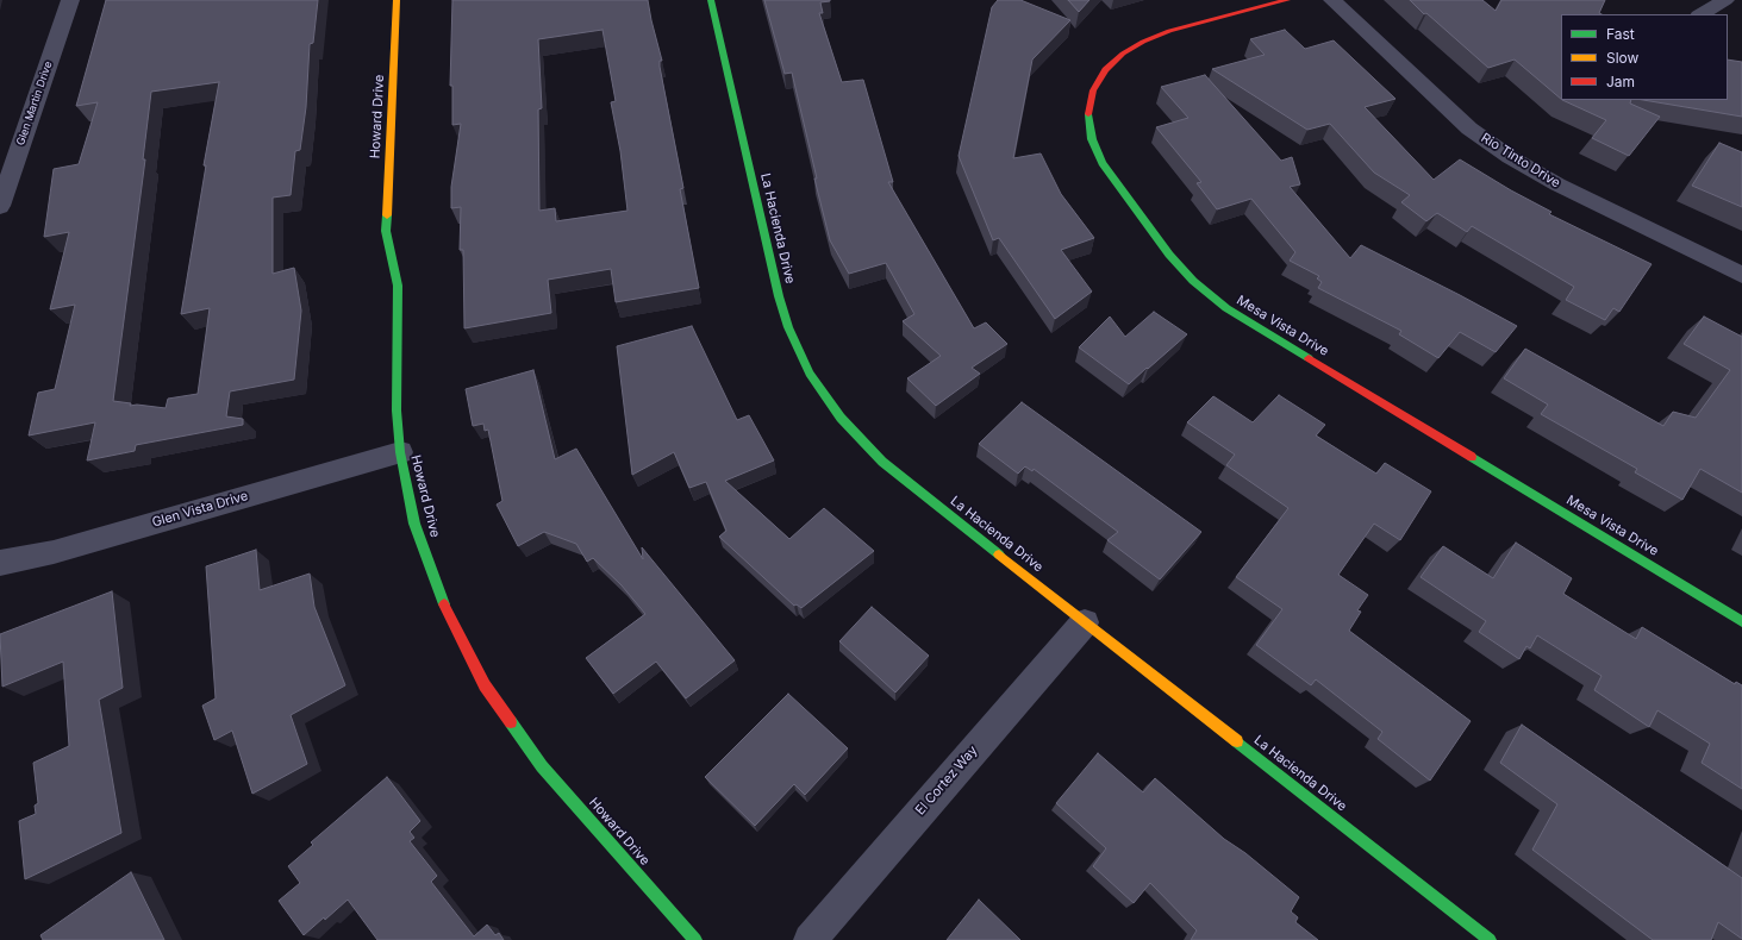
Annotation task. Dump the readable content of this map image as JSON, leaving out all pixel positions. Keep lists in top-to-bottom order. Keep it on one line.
{"streets":{"street":["Glen Martin Drive","Howard Drive","Rio Tinto Drive","La Hacienda Drive","Mesa Vista Drive","Glen Vista Drive","El Cortez Way"]},"crossings":[["Howard Drive","Glen Vista Drive"],["La Hacienda Drive","El Cortez Way"]],"legend":["Fast","Slow","Jam"]}
